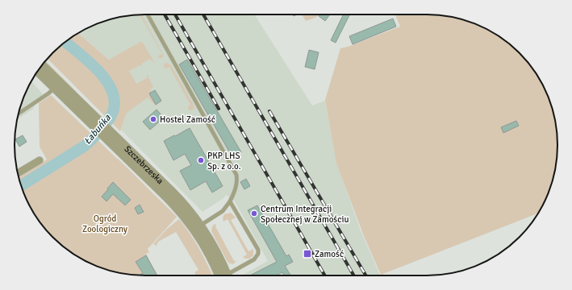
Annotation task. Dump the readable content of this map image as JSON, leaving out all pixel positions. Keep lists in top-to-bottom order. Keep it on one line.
{"streets":{"street":["Szczebrzeska"]},"water":["Łabuńka"],"parks":["Ogród Zoologiczny"],"places":{"other":["Hostel Zamość","PKP LHS Sp. z o.o.","Centrum Integracji Społecznej w Zamościu"],"transit":["Zamość"]}}
